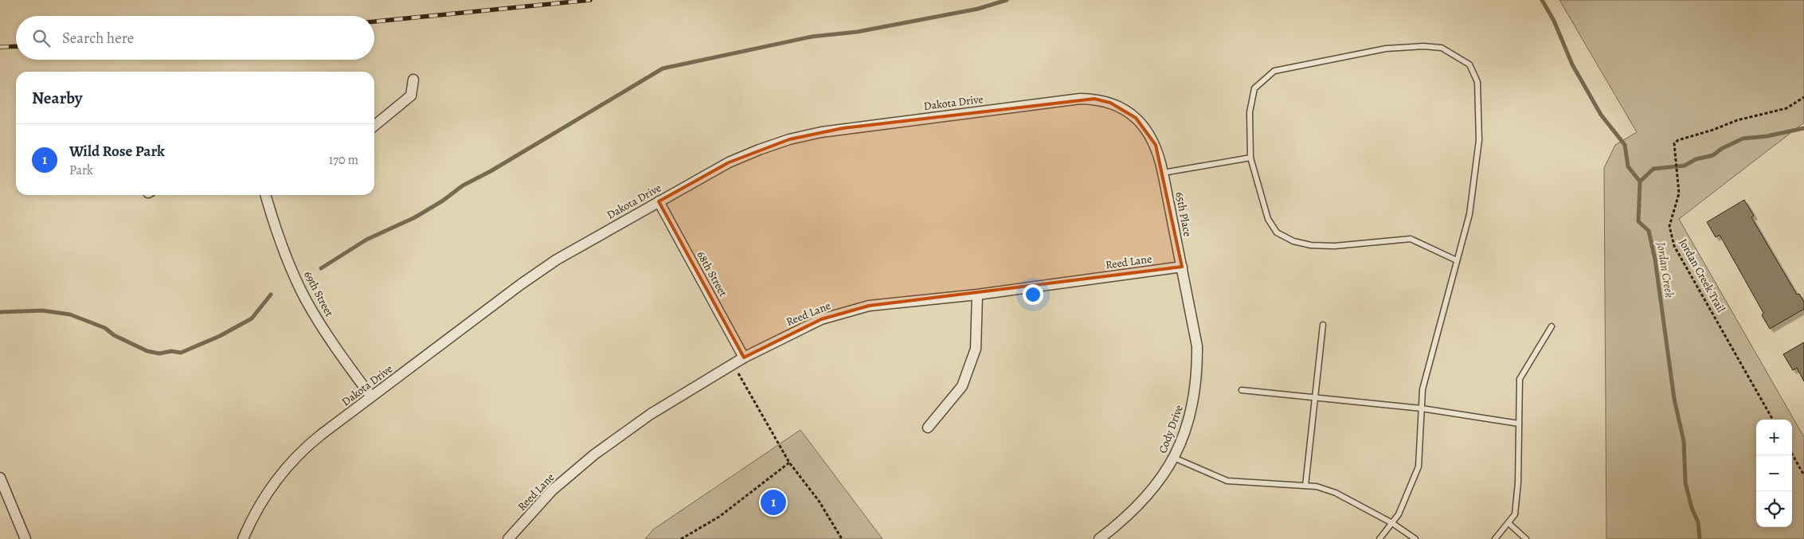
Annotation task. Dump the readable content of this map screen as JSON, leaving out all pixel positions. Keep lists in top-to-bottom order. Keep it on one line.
{"streets":{"street":["Dakota Drive","65th Place","Reed Lane","68th Street","69th Street","Cody Drive"],"path":["Jordan Creek Trail"]},"crossings":[["Dakota Drive","65th Place"],["Dakota Drive","68th Street"],["Dakota Drive","69th Street"],["65th Place","Reed Lane"],["65th Place","Cody Drive"],["Reed Lane","68th Street"]],"water":["Jordan Creek"],"page":{"search":"Search here","heading":"Nearby","list":[{"mark":"1","name":"Wild Rose Park","note":"Park","value":"170 m"}],"map_buttons":["+","−"],"pins":"1"}}
